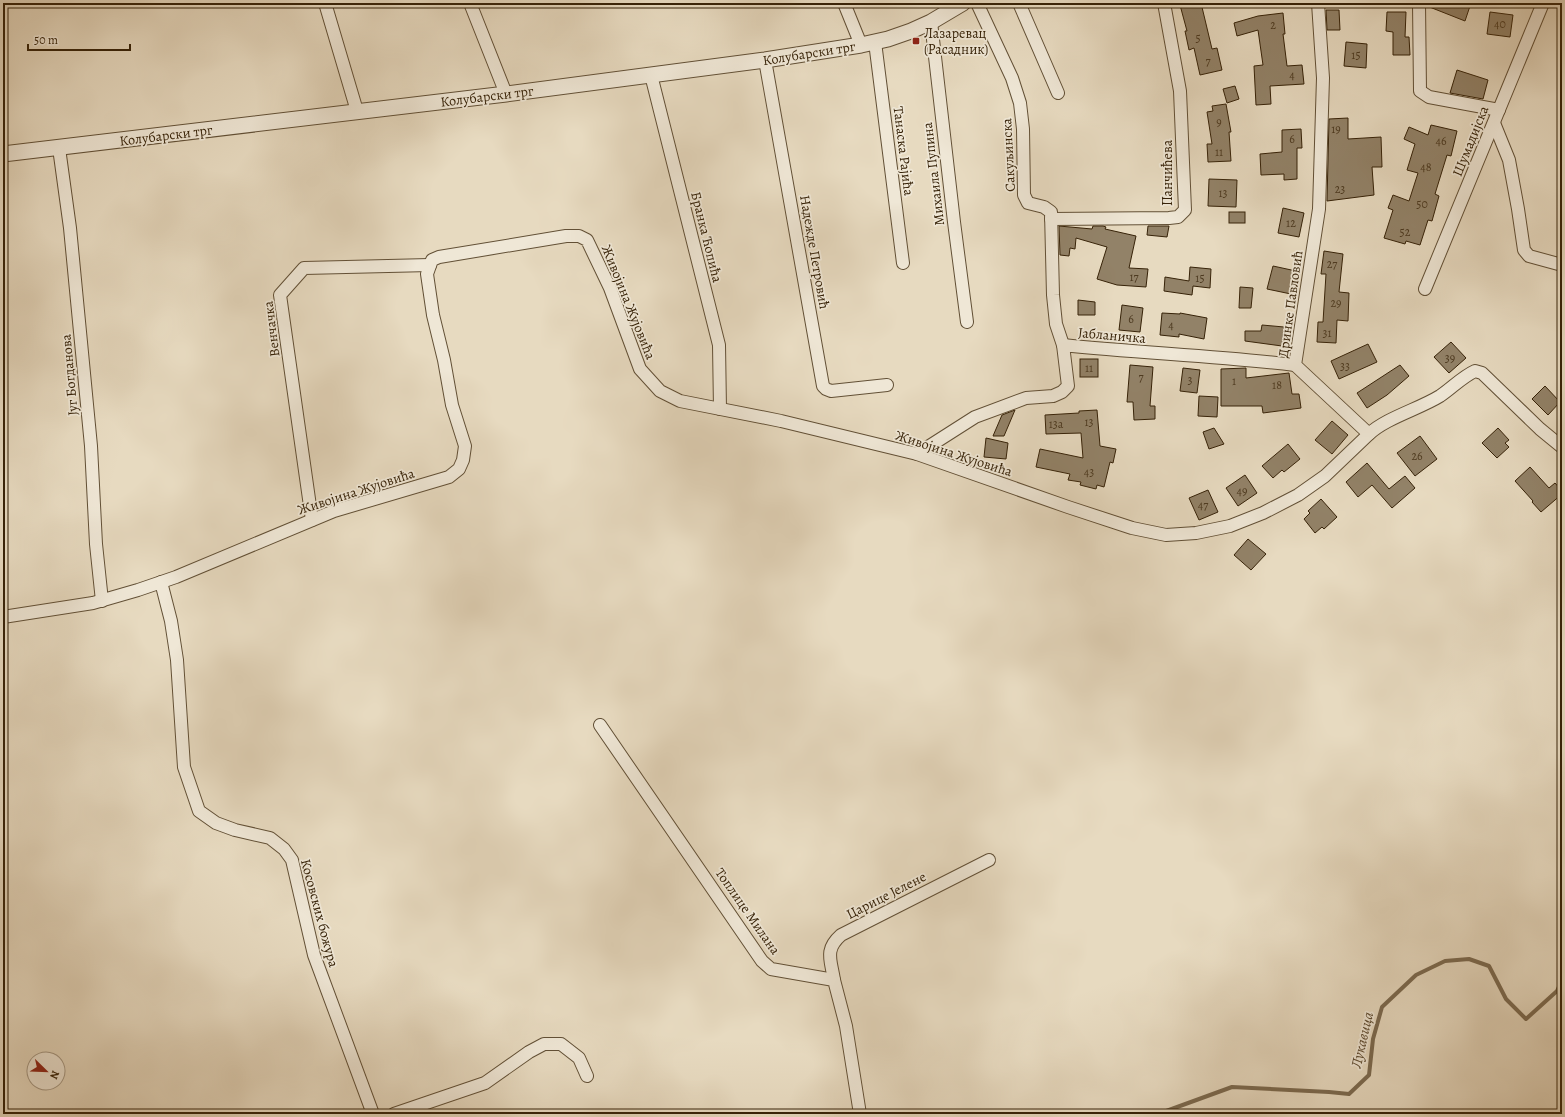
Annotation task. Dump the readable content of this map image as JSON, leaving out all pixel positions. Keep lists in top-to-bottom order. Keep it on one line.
{"streets":{"street":["Колубарски трг","Шумадијска","Танаска Рајића","Сакуљинска","Панчићева","Михаила Пупина","Бранка Ћопића","Надежде Петровић","Живојина Жујовића","Дринке Павловић","Венчачка","Јабланичка","Југ Богданова","Царице Јелене","Топлице Милана","Косовских божура"]},"crossings":[["Колубарски трг","Танаска Рајића"],["Колубарски трг","Михаила Пупина"],["Колубарски трг","Бранка Ћопића"],["Колубарски трг","Надежде Петровић"],["Колубарски трг","Југ Богданова"],["Сакуљинска","Панчићева"],["Бранка Ћопића","Живојина Жујовића"],["Живојина Жујовића","Дринке Павловић"],["Живојина Жујовића","Венчачка"],["Живојина Жујовића","Јабланичка"],["Живојина Жујовића","Југ Богданова"],["Живојина Жујовића","Косовских божура"],["Дринке Павловић","Јабланичка"],["Царице Јелене","Топлице Милана"]],"water":["Лукавица"],"places":{"transit":["Лазаревац (Расадник)"]},"house_numbers":["40","2","5","15","7","4","9","19","6","46","11","48","23","13","50","12","52","27","17","15","29","6","4","31","39","33","11","7","3","1","18","13","13a","26","43","49","47"],"scale_bar":"50 m","north":"bottom right"}
